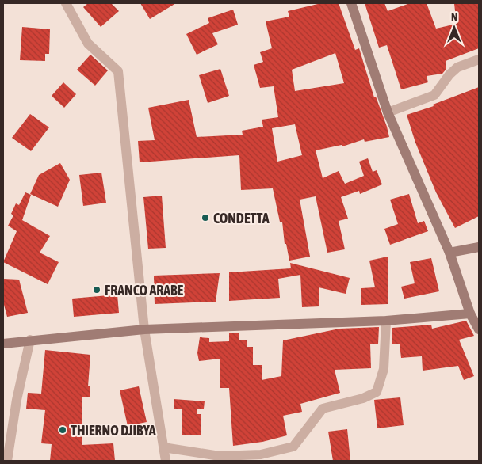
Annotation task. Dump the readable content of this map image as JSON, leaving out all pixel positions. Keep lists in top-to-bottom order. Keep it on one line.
{"places":["CONDETTA","FRANCO ARABE","THIERNO DJIBYA"],"north":"top"}
